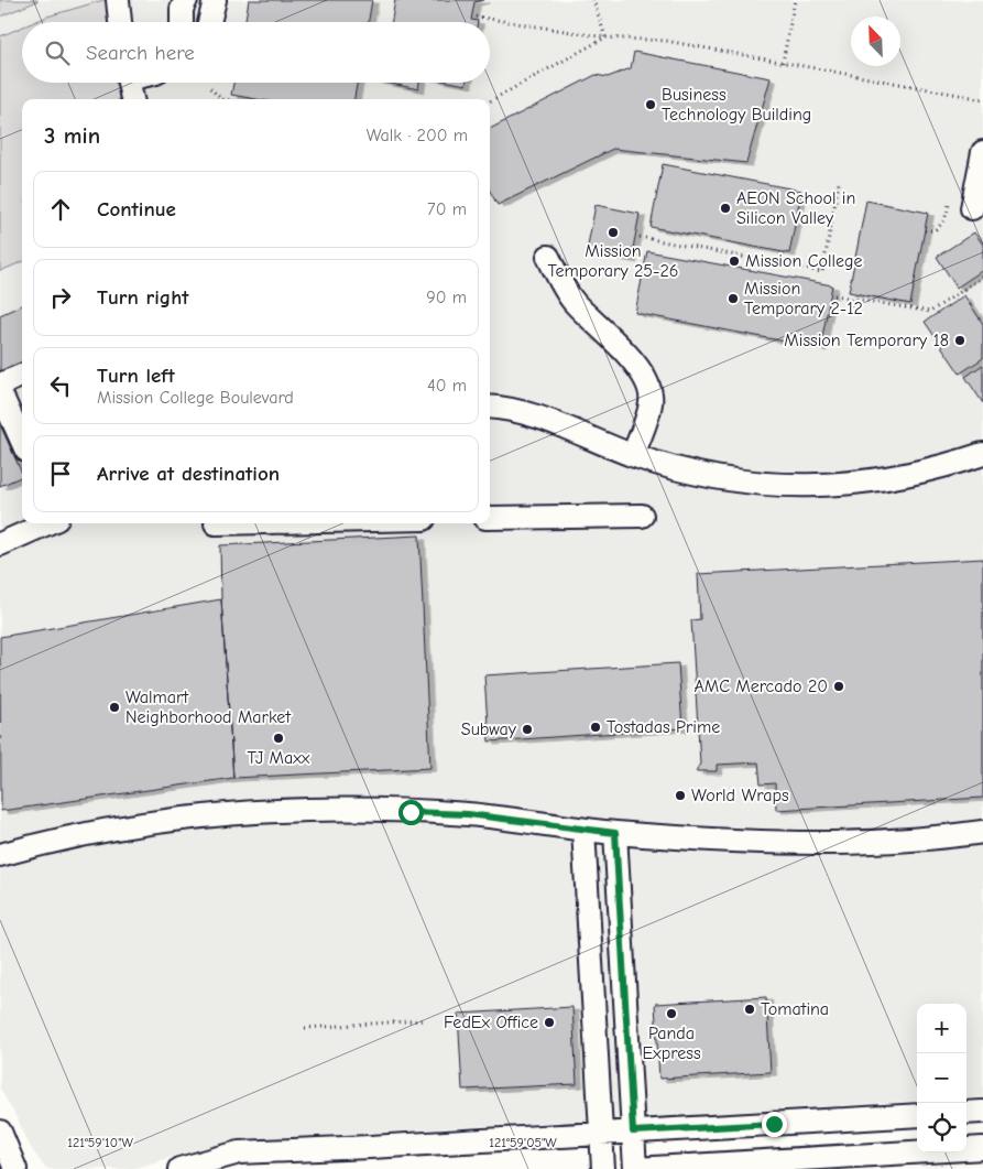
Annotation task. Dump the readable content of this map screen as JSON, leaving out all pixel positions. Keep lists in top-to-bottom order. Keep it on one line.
{"places":["Business Technology Building","AEON School in Silicon Valley","Mission Temporary 25-26","Mission College","Mission Temporary 2-12","Mission Temporary 18","AMC Mercado 20","Walmart Neighborhood Market","Tostadas Prime","Subway","TJ Maxx","World Wraps","Tomatina","Panda Express","FedEx Office"],"north":"top left","page":{"search":"Search here","heading":["3 min","Walk · 200 m"],"list":[["Continue","70 m"],["Turn right","90 m"],["Turn left","Mission College Boulevard","40 m"],"Arrive at destination"],"map_buttons":["+","−"]},"coordinates":["121°59'10\"W","121°59'05\"W"]}
